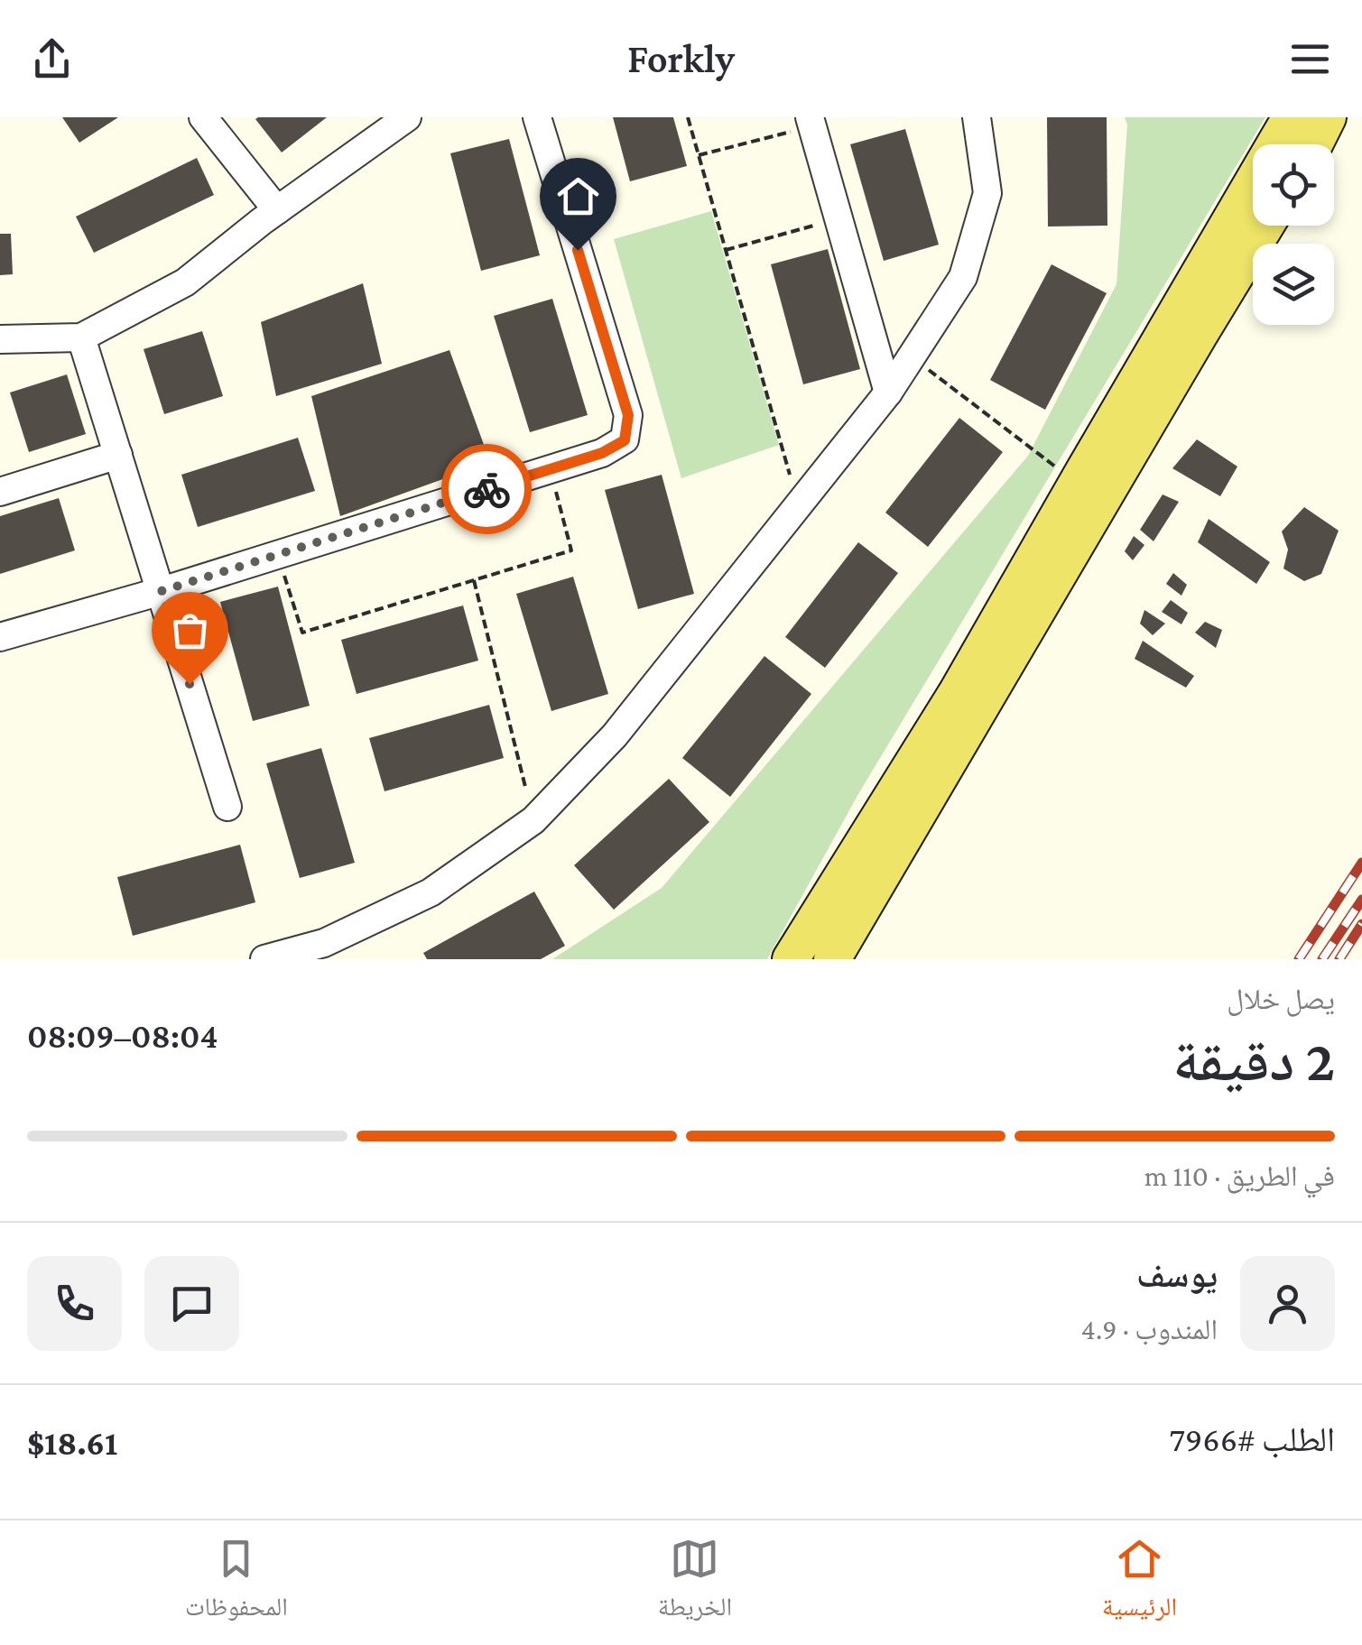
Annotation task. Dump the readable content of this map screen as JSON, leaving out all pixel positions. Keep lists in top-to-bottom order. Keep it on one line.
{"page":{"header":"Forkly","heading":["2 دقيقة","يصل خلال","08:04–08:09"],"panel":["يوسف","المندوب · 4.9","الطلب #7966","$18.61"],"bar":"في الطريق · 110 m","tabs":["الرئيسية","الخريطة","المحفوظات"]}}
